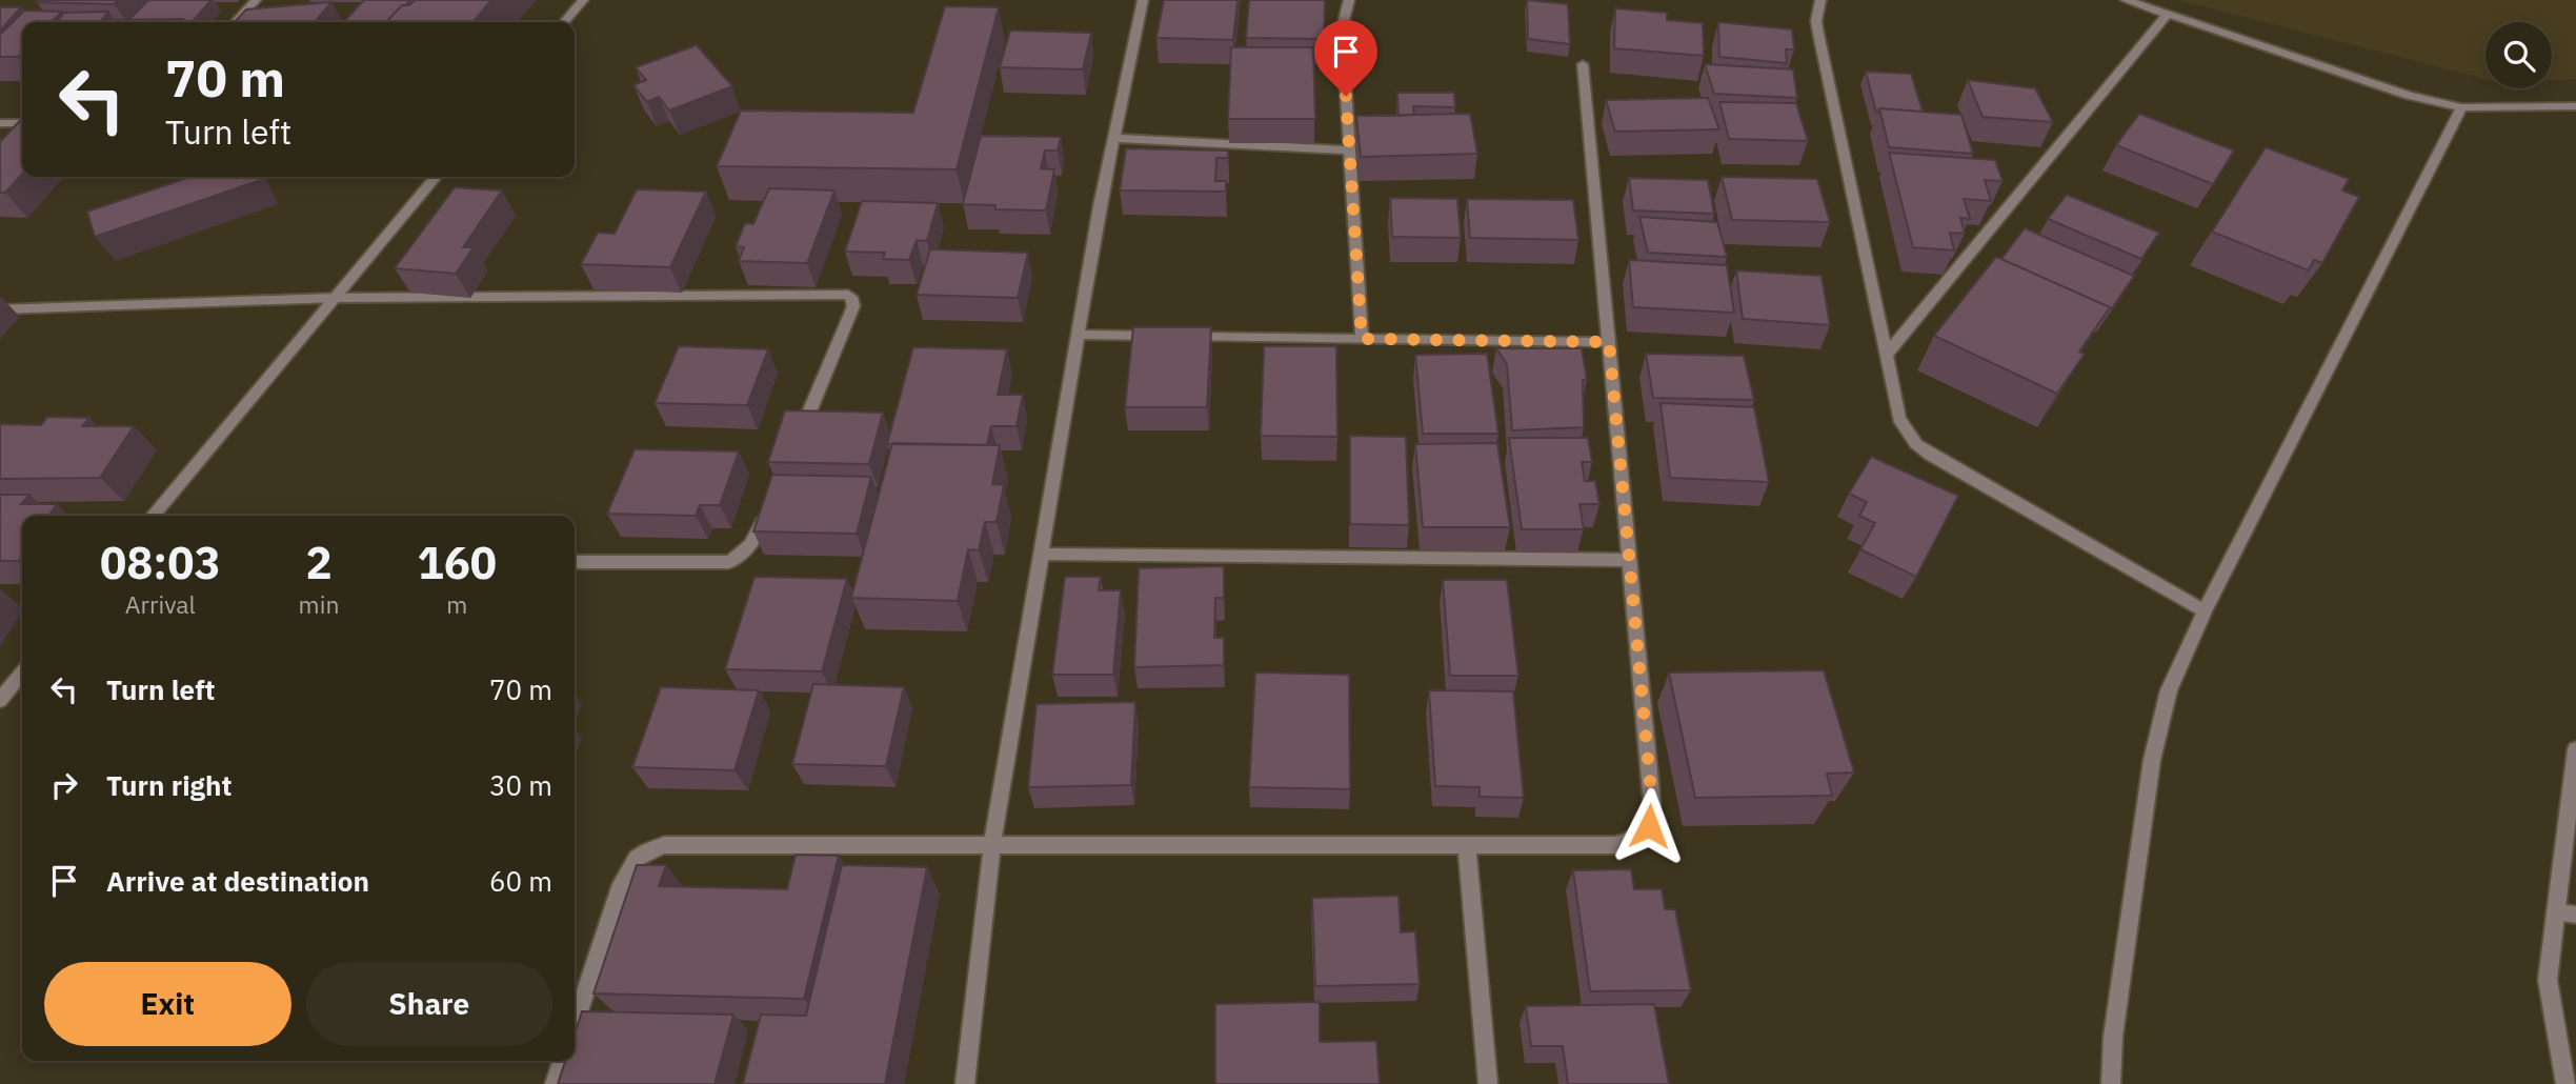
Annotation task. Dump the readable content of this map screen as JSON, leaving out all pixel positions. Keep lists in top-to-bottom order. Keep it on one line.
{"page":{"turn":["70 m","Turn left"],"eta":["08:03","Arrival","2","min","160","m"],"list":[{"name":"Turn left","value":"70 m"},{"name":"Turn right","value":"30 m"},{"name":"Arrive at destination","value":"60 m"}],"buttons":["Exit","Share"]}}
